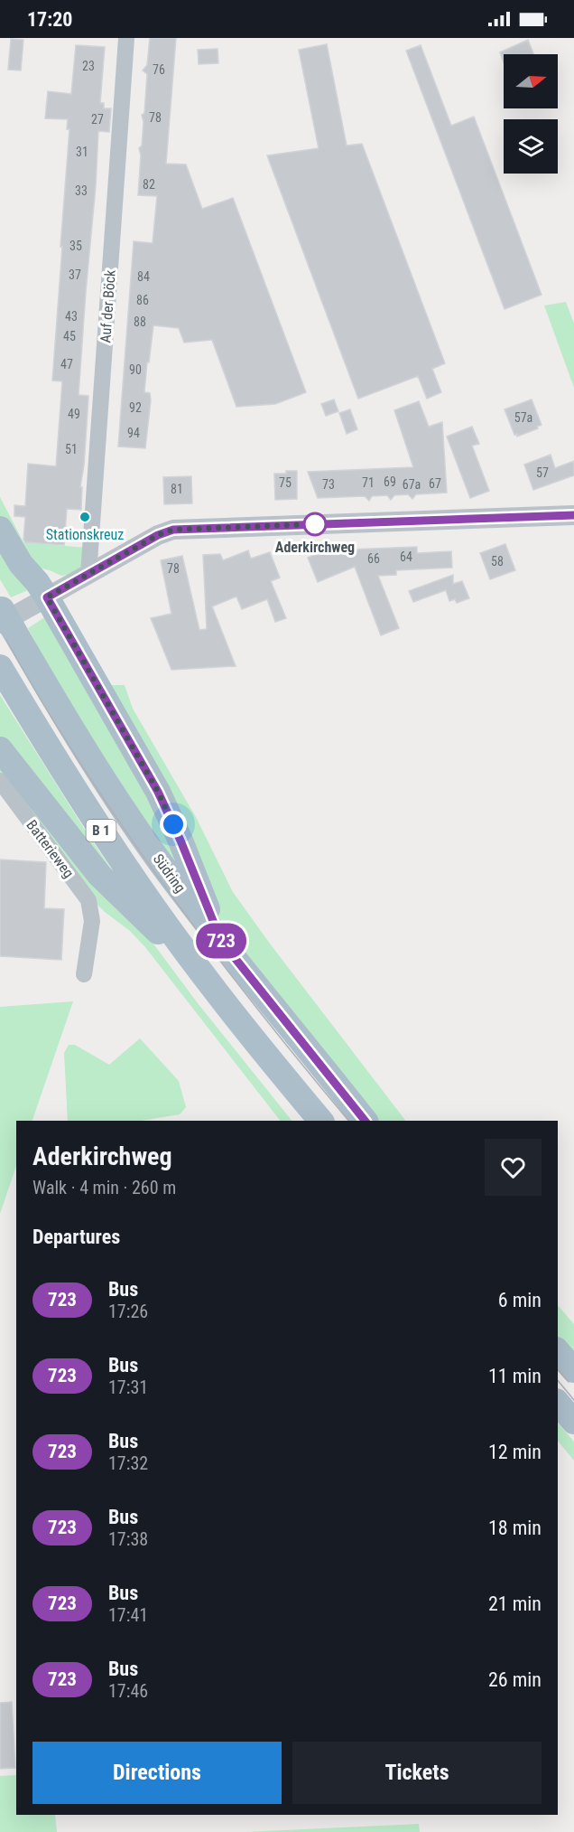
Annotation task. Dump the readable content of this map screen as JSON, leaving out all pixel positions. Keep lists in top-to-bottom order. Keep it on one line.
{"streets":{"main road":["B 1","Südring"],"street":["Auf der Böck","Batterieweg"]},"places":["Stationskreuz","Aderkirchweg"],"lines":["bus line 723"],"house_numbers":["23","76","78","27","31","82","33","35","37","84","86","43","88","45","47","90","92","49","57a","94","51","57","69","75","71","67","73","67a","81","64","66","58","78"],"north":"right","page":{"status":"17:20","on_map":"723","heading":[["Aderkirchweg","Walk · 4 min · 260 m"],"Departures"],"list":[{"mark":"723","name":"Bus","note":"17:26","value":"6 min"},{"mark":"723","name":"Bus","note":"17:31","value":"11 min"},{"mark":"723","name":"Bus","note":"17:32","value":"12 min"},{"mark":"723","name":"Bus","note":"17:38","value":"18 min"},{"mark":"723","name":"Bus","note":"17:41","value":"21 min"},{"mark":"723","name":"Bus","note":"17:46","value":"26 min"}],"buttons":["Directions","Tickets"]}}
